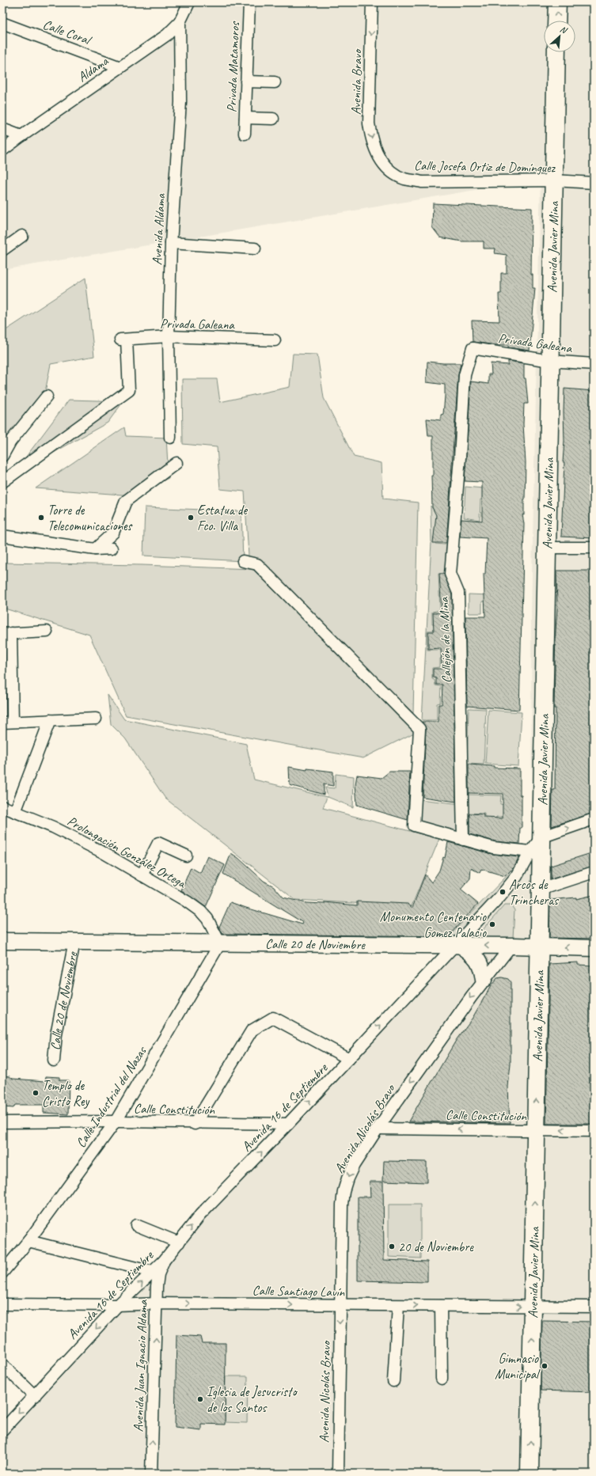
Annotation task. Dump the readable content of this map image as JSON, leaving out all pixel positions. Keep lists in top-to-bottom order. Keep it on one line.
{"streets":{"main road":["Avenida Javier Mina","Calle 20 de Noviembre"],"street":["Calle Coral","Privada Matamoros","Aldama","Avenida Bravo","Calle Josefa Ortiz de Domínguez","Avenida Aldama","Privada Galeana","Callejón de la Mina","Prolongación González Ortega","Calle Industrial del Nazas","Avenida 16 de Septiembre","Calle Constitución","Avenida Nicolás Bravo","Calle Santiago Lavín","Avenida Juan Ignacio Aldama"]},"crossings":[["Calle Coral","Aldama"],["Aldama","Avenida Aldama"],["Avenida Bravo","Calle Josefa Ortiz de Domínguez"],["Calle Josefa Ortiz de Domínguez","Avenida Javier Mina"],["Avenida Aldama","Privada Galeana"],["Avenida Javier Mina","Privada Galeana"],["Avenida Javier Mina","Calle 20 de Noviembre"],["Avenida Javier Mina","Avenida 16 de Septiembre"],["Avenida Javier Mina","Calle Constitución"],["Avenida Javier Mina","Calle Santiago Lavín"],["Privada Galeana","Callejón de la Mina"],["Prolongación González Ortega","Calle 20 de Noviembre"],["Prolongación González Ortega","Calle Industrial del Nazas"],["Calle 20 de Noviembre","Calle Industrial del Nazas"],["Calle 20 de Noviembre","Avenida 16 de Septiembre"],["Calle 20 de Noviembre","Avenida Nicolás Bravo"],["Calle Industrial del Nazas","Calle Constitución"],["Avenida 16 de Septiembre","Calle Constitución"],["Avenida 16 de Septiembre","Calle Santiago Lavín"],["Avenida 16 de Septiembre","Avenida Juan Ignacio Aldama"],["Calle Constitución","Avenida Nicolás Bravo"],["Avenida Nicolás Bravo","Calle Santiago Lavín"],["Calle Santiago Lavín","Avenida Juan Ignacio Aldama"]],"one_way":["Avenida Bravo","Avenida Javier Mina","Calle Constitución","Avenida Nicolás Bravo","Calle Santiago Lavín","Avenida Juan Ignacio Aldama"],"places":["Torre de Telecomunicaciones","Estatua de Fco. Villa","Arcos de Trincheras","Monumento Centenario Gomez Palacio","Templo de Cristo Rey","20 de Noviembre","Gimnasio Municipal","Iglesia de Jesucristo de los Santos"],"north":"top right"}
